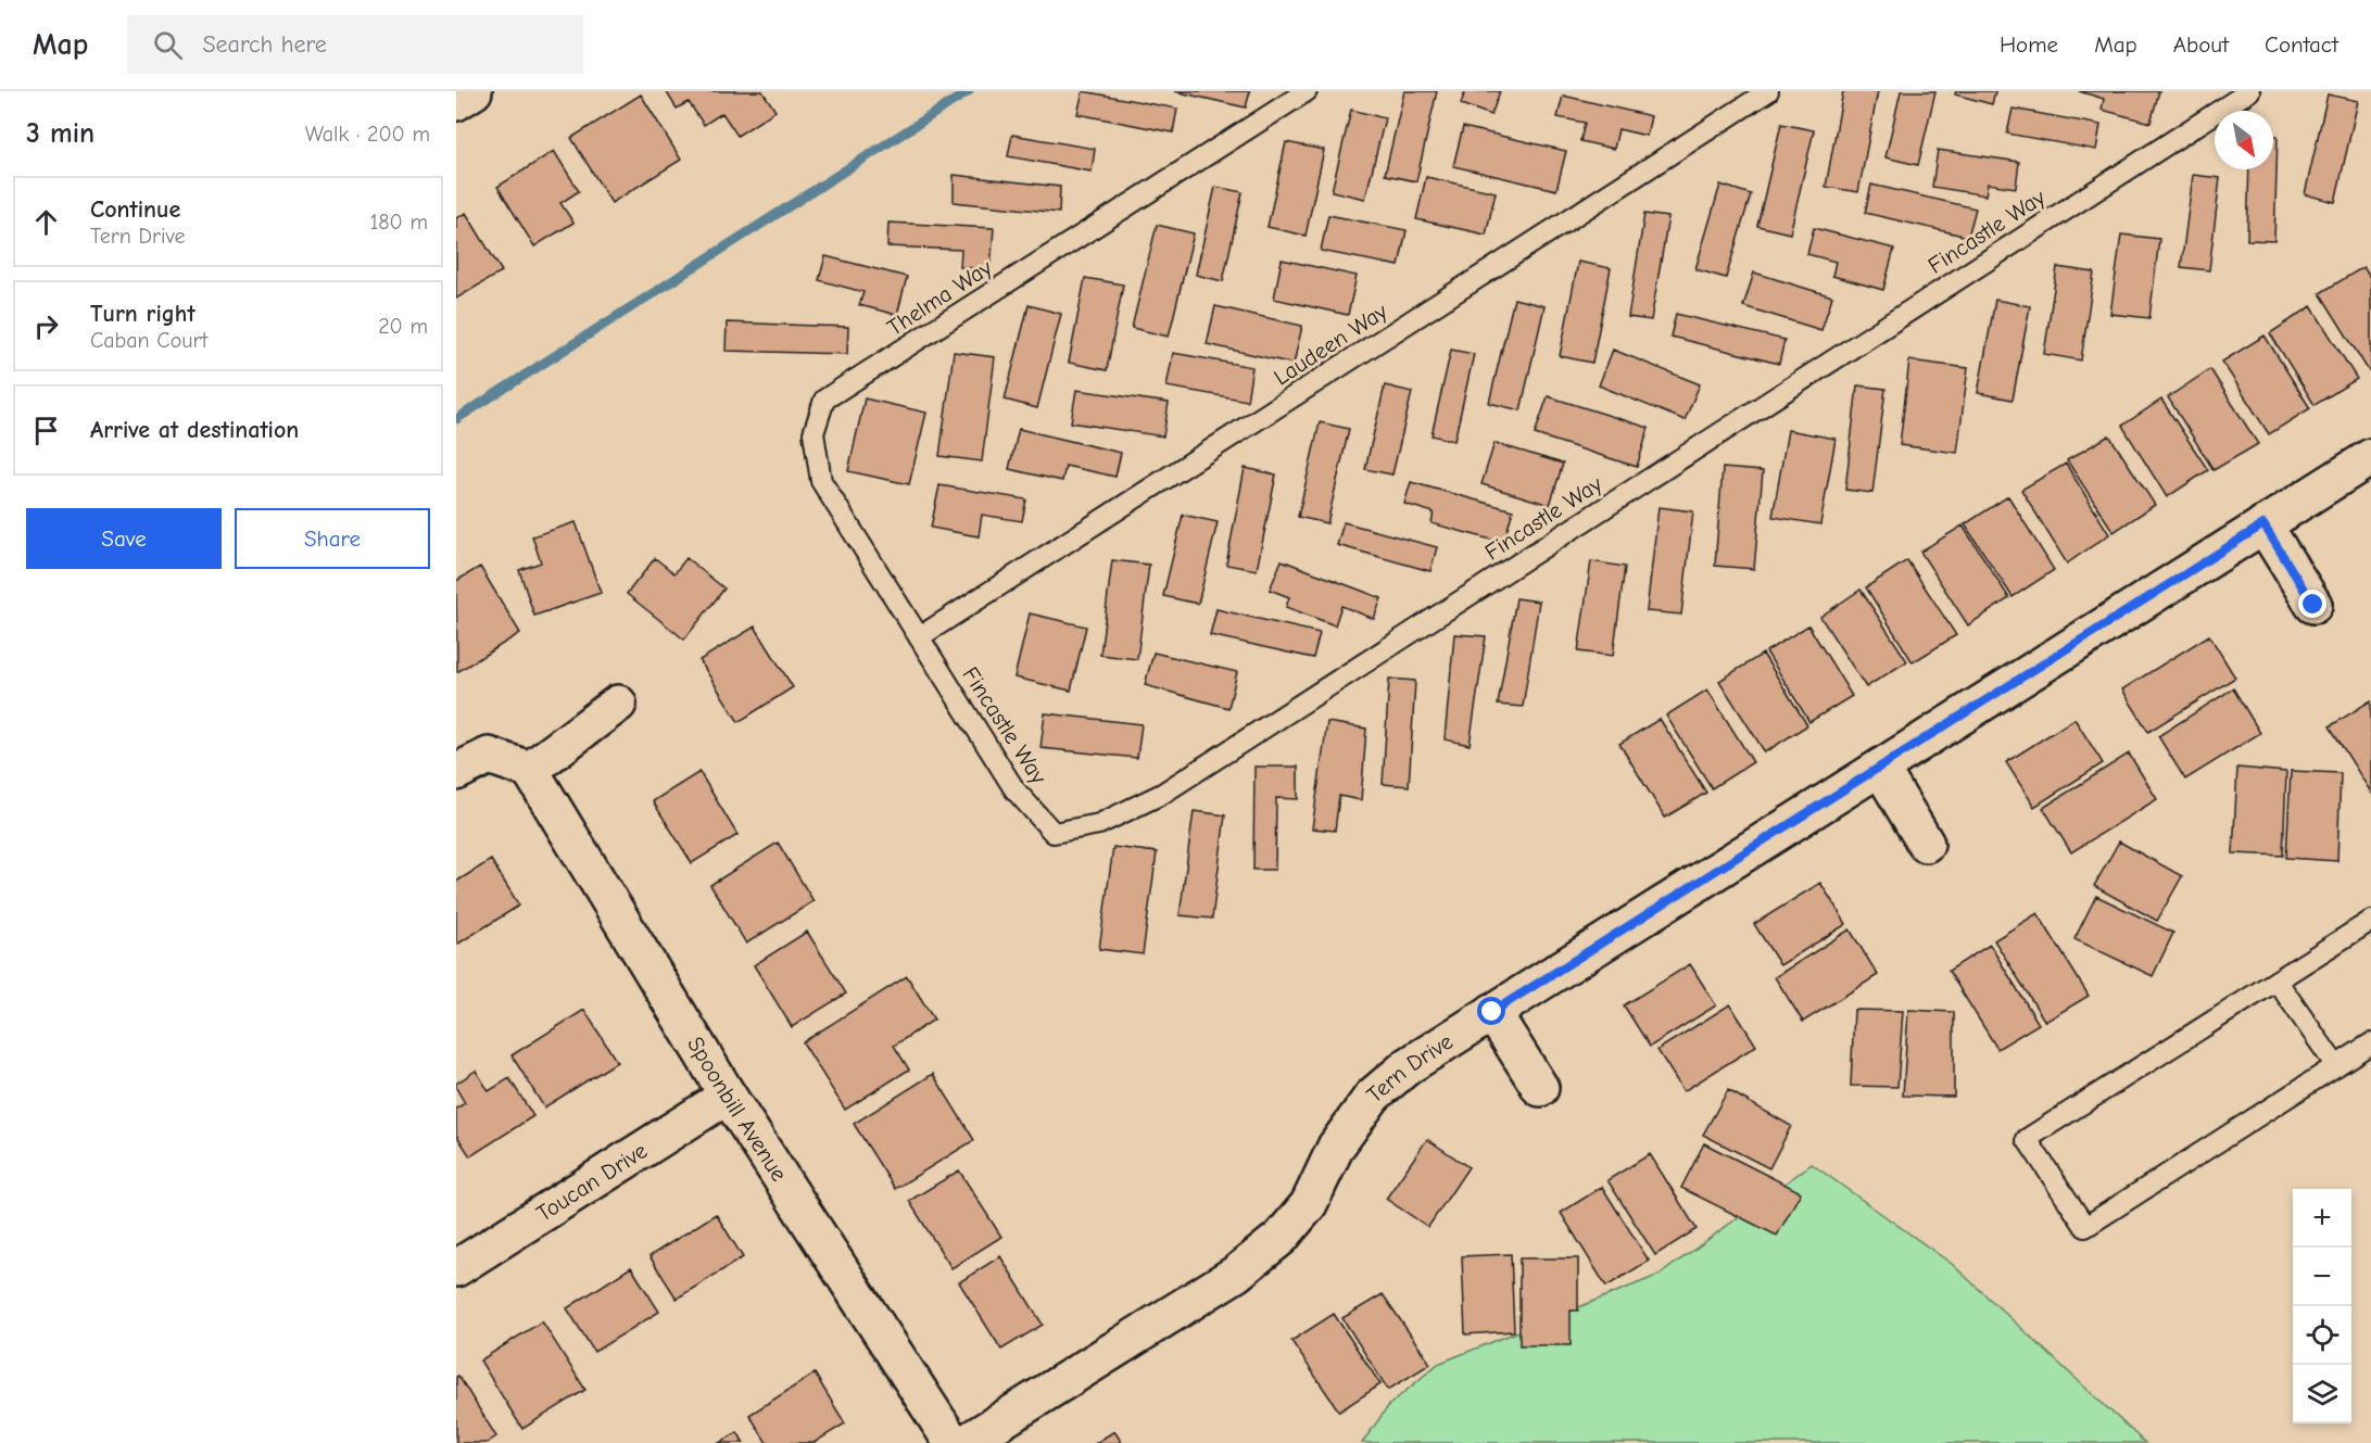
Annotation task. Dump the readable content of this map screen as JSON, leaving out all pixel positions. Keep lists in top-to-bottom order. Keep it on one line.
{"streets":{"street":["Tern Drive","Spoonbill Avenue","Toucan Drive"],"lane":["Fincastle Way","Thelma Way","Laudeen Way"]},"crossings":[["Fincastle Way","Thelma Way"],["Fincastle Way","Laudeen Way"],["Thelma Way","Laudeen Way"],["Spoonbill Avenue","Toucan Drive"]],"north":"bottom right","page":{"header":"Map","search":"Search here","nav":["Home","Map","About","Contact"],"heading":["3 min","Walk · 200 m"],"list":[["Continue","Tern Drive","180 m"],["Turn right","Caban Court","20 m"],"Arrive at destination"],"buttons":["Save","Share"],"map_buttons":["+","−"]}}
